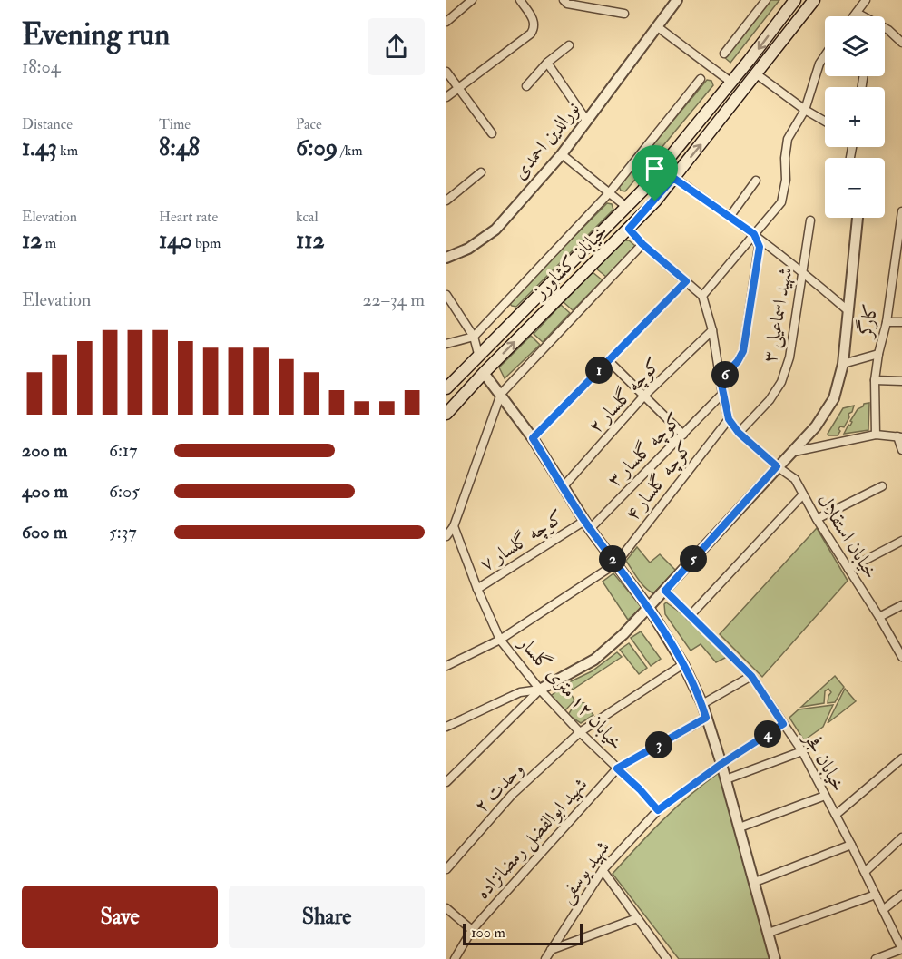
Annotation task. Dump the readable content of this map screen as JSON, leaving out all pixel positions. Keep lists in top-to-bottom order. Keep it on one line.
{"streets":{"main road":["خیابان کشاورز"],"street":["نورالدین احمدی","شهید اسماعیلی ۳","کارگر","کوچه گلسار ۲","کوچه گلسار ۳","کوچه گلسار ۴","خیابان استقلال","کوچه گلسار ۷","خیابان ۱۲ متری گلسار","خیابان فجر","وحدت ۲","شهید ابوالفضل رمضانزاده","شهید یوسفی"]},"crossings":[["شهید اسماعیلی ۳","خیابان استقلال"],["کوچه گلسار ۳","کوچه گلسار ۷"],["کوچه گلسار ۴","خیابان استقلال"],["کوچه گلسار ۴","خیابان ۱۲ متری گلسار"],["کوچه گلسار ۷","خیابان ۱۲ متری گلسار"],["خیابان ۱۲ متری گلسار","وحدت ۲"],["خیابان ۱۲ متری گلسار","شهید ابوالفضل رمضانزاده"],["خیابان ۱۲ متری گلسار","شهید یوسفی"],["خیابان فجر","شهید یوسفی"]],"scale_bar":"100 m","page":{"heading":["Evening run","18:04"],"map_buttons":["+","−"],"stats":[["Distance","1.43 km"],["Time","8:48"],["Pace","6:09 /km"],["Elevation","12 m"],["Heart rate","140 bpm"],["kcal","112"]],"chart":["Elevation","22–34 m"],"pins":["1","6","2","5","4","3"],"list":[{"name":"200 m","note":"6:17"},{"name":"400 m","note":"6:05"},{"name":"600 m","note":"5:37"}],"buttons":["Save","Share"],"scale":"100 m"}}
